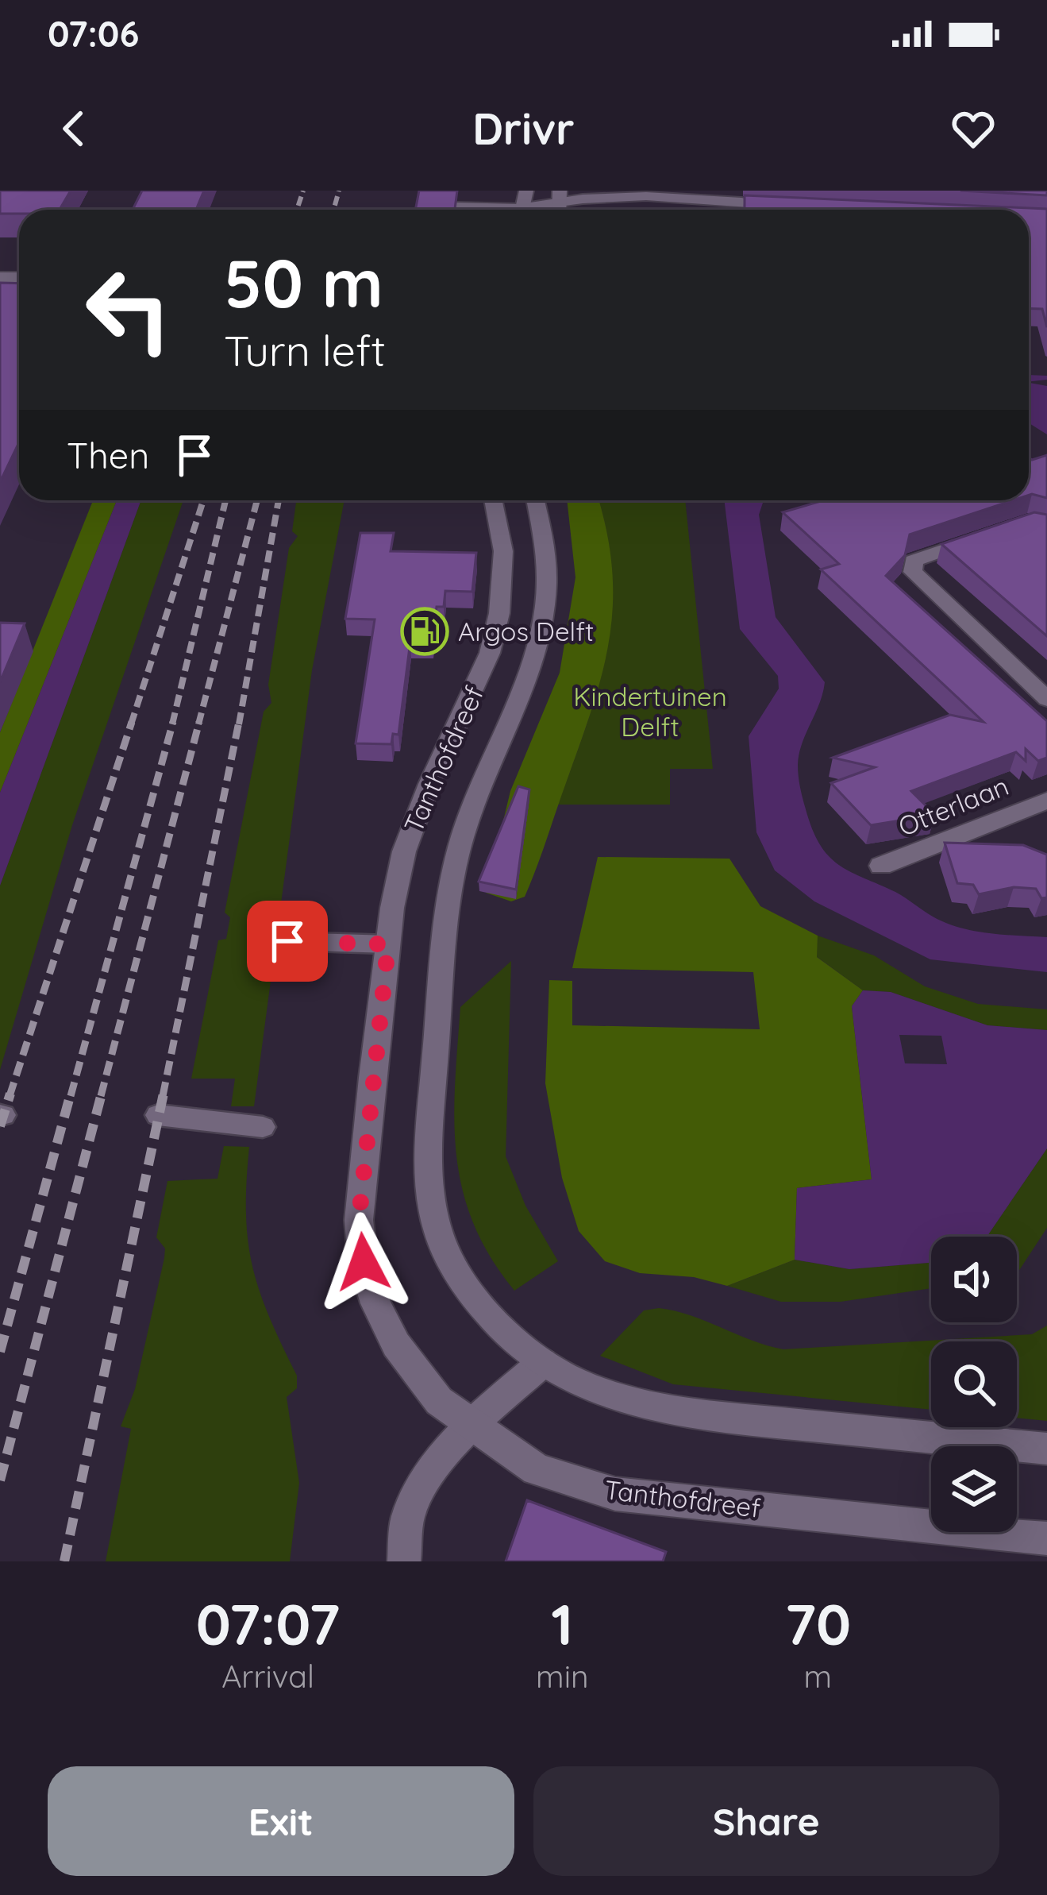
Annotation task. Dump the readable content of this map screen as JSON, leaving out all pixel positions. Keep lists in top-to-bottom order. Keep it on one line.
{"streets":{"street":["Tanthofdreef","Otterlaan"]},"parks":["Kindertuinen Delft"],"places":{"fuel station":["Argos Delft"]},"page":{"status":"07:06","header":"Drivr","turn":["50 m","Turn left"],"then":"Then","eta":["07:07","Arrival","1","min","70","m"],"buttons":["Exit","Share"]}}
